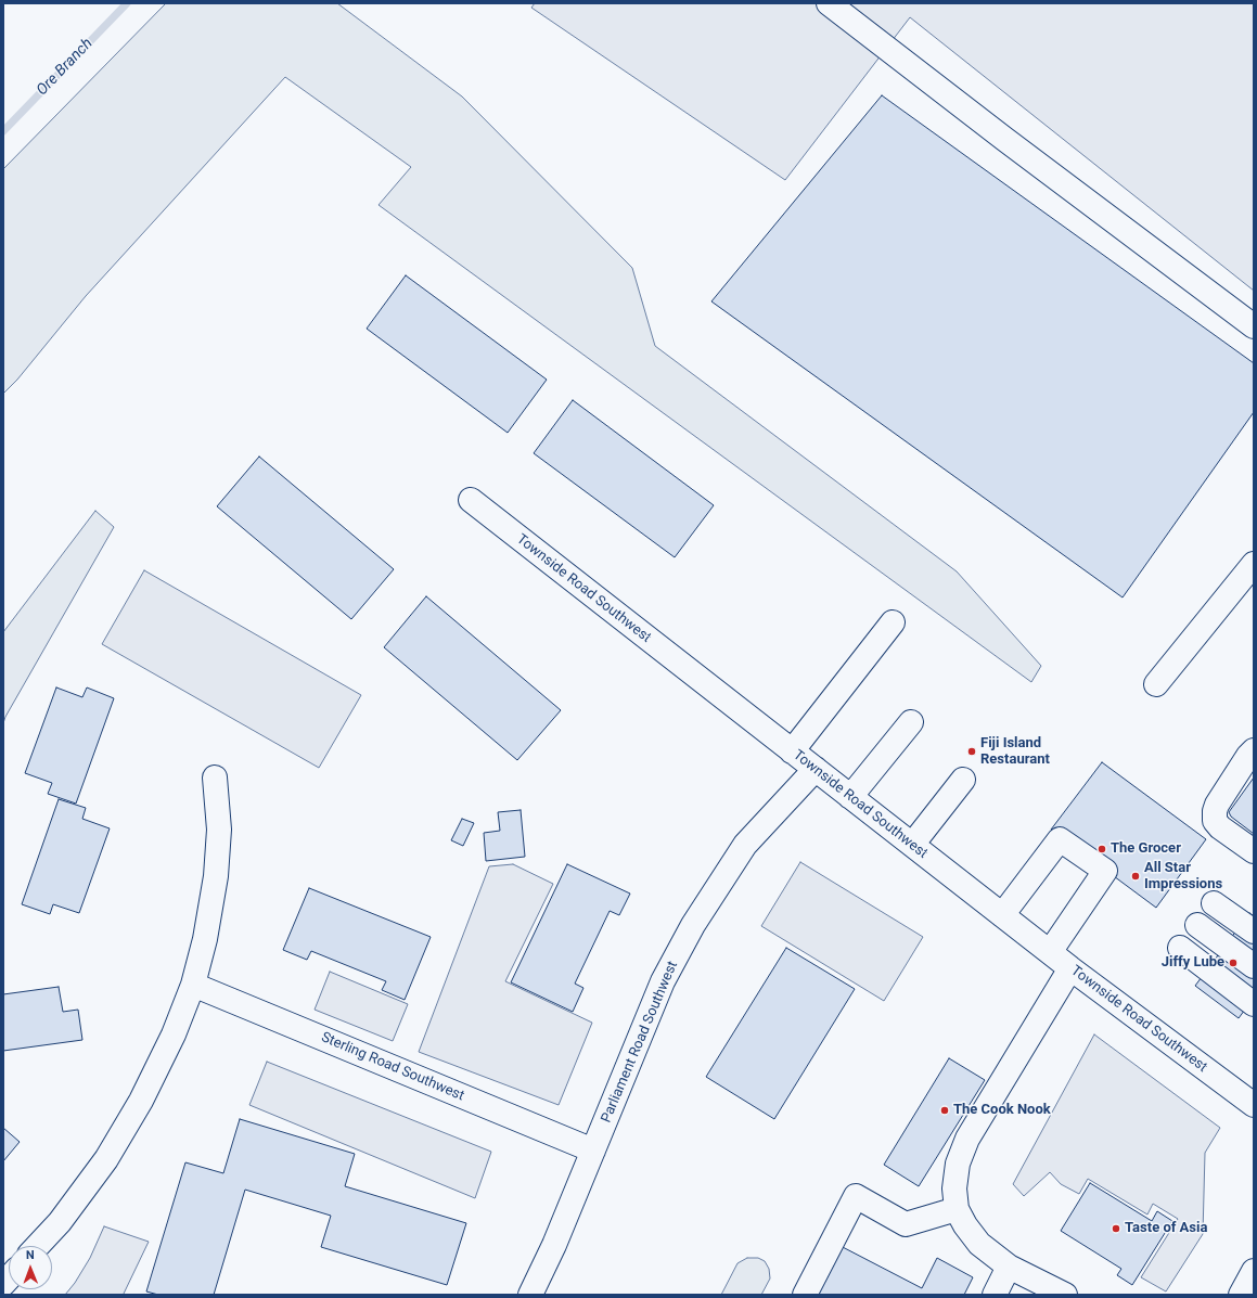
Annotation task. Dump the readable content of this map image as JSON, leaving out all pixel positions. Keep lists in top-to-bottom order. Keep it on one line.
{"streets":{"street":["Townside Road Southwest","Parliament Road Southwest","Sterling Road Southwest"]},"crossings":[["Townside Road Southwest","Parliament Road Southwest"],["Parliament Road Southwest","Sterling Road Southwest"]],"water":["Ore Branch"],"places":["Fiji Island Restaurant","The Grocer","All Star Impressions","Jiffy Lube","The Cook Nook","Taste of Asia"],"north":"top"}
